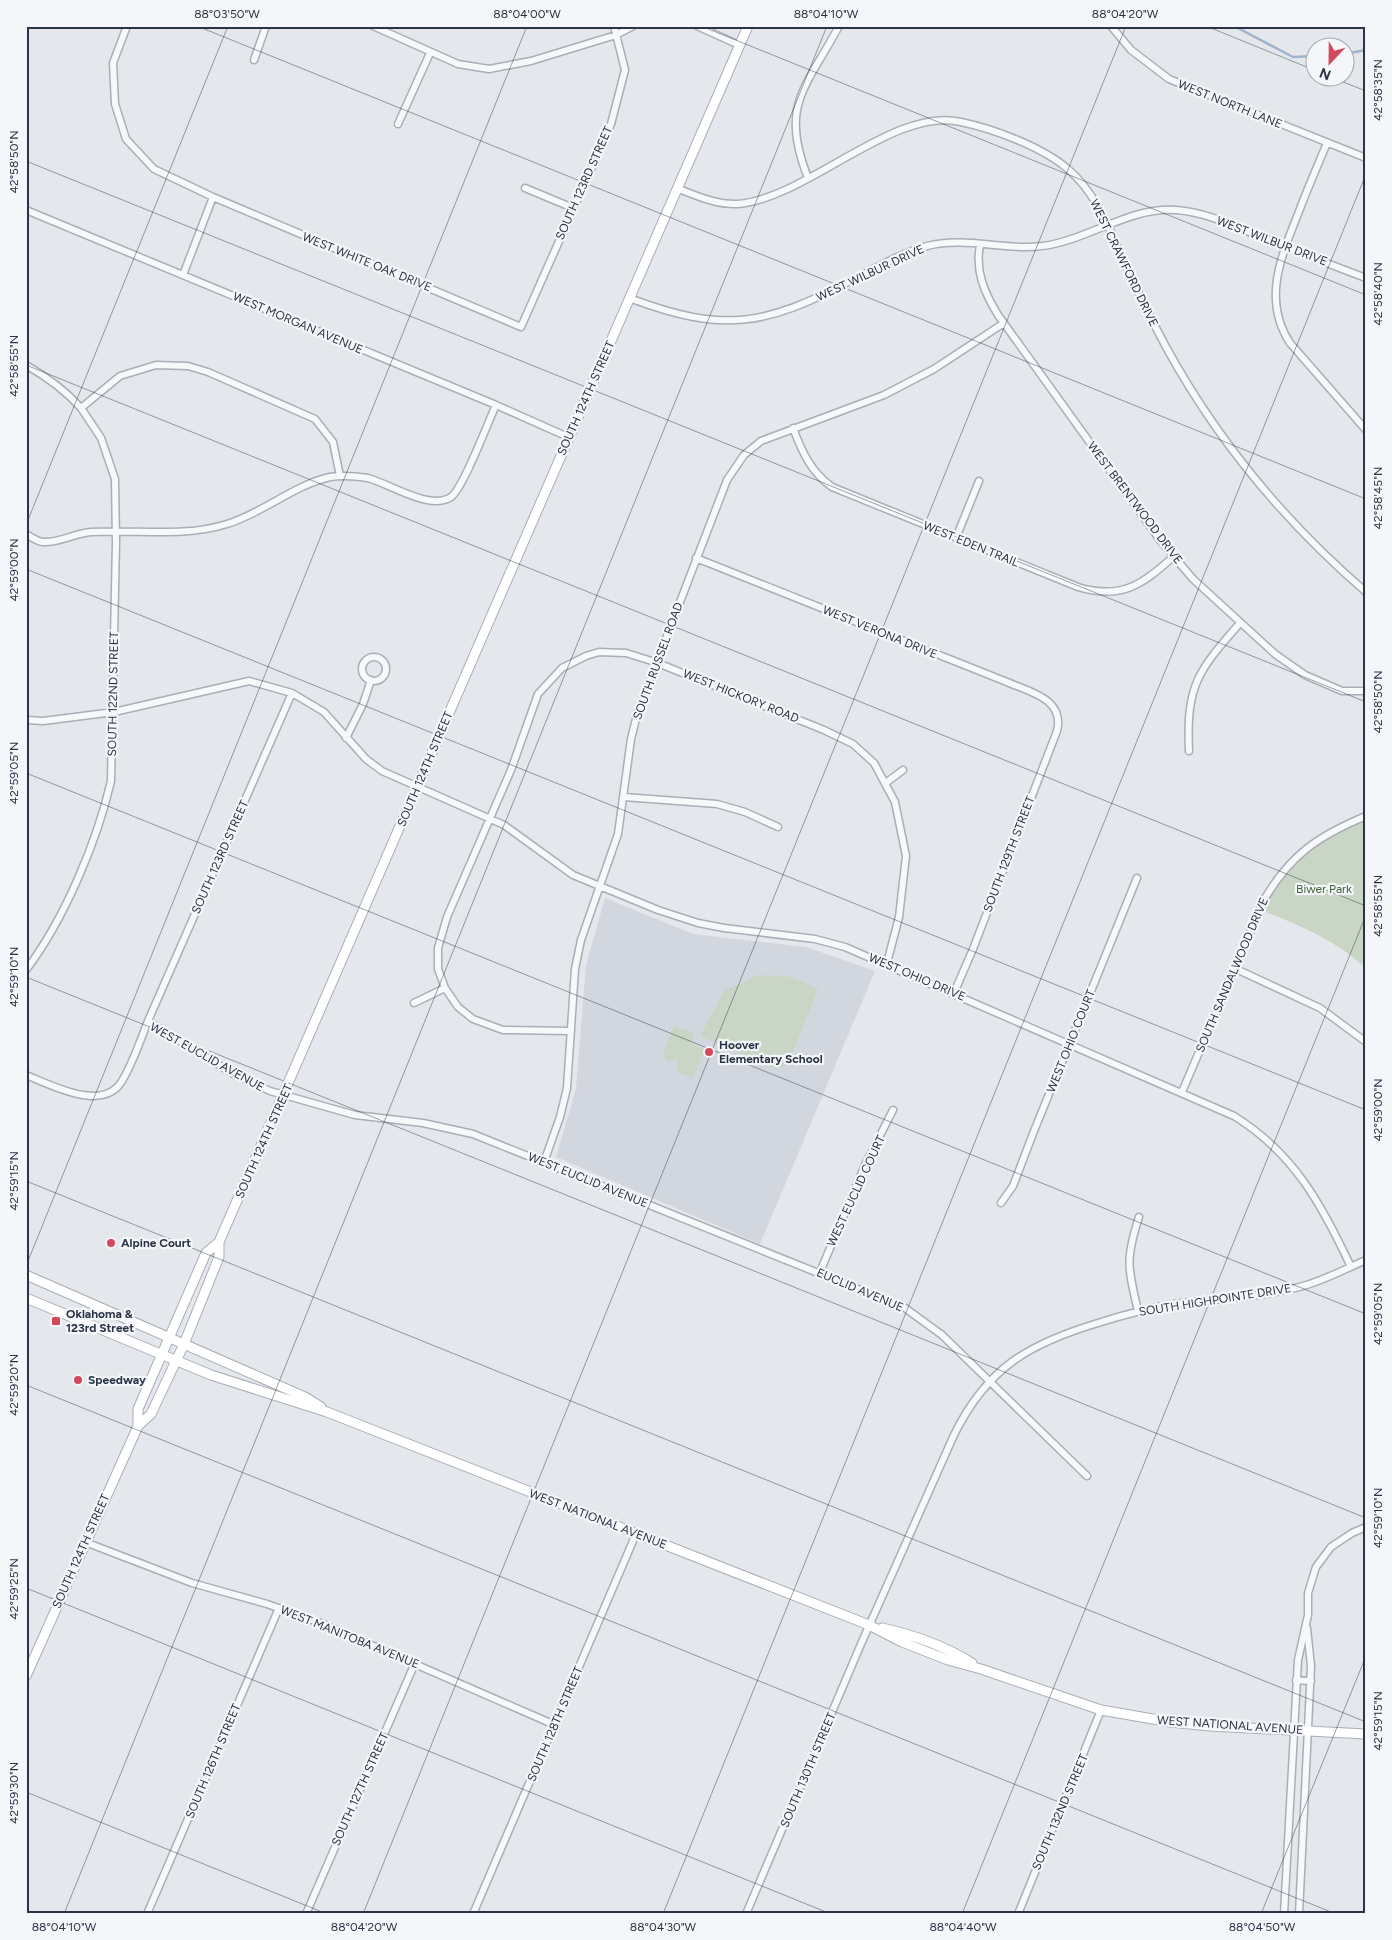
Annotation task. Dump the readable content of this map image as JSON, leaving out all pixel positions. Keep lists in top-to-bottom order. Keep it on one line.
{"streets":{"street":["WEST NORTH LANE","SOUTH 123RD STREET","WEST WILBUR DRIVE","WEST WHITE OAK DRIVE","WEST CRAWFORD DRIVE","WEST MORGAN AVENUE","SOUTH 124TH STREET","WEST BRENTWOOD DRIVE","WEST EDEN TRAIL","WEST VERONA DRIVE","SOUTH RUSSEL ROAD","SOUTH 122ND STREET","WEST HICKORY ROAD","SOUTH 129TH STREET","SOUTH SANDALWOOD DRIVE","WEST OHIO DRIVE","WEST OHIO COURT","WEST EUCLID AVENUE","WEST EUCLID COURT","EUCLID AVENUE","SOUTH HIGHPOINTE DRIVE","WEST NATIONAL AVENUE","WEST MANITOBA AVENUE","SOUTH 128TH STREET","SOUTH 126TH STREET","SOUTH 130TH STREET","SOUTH 127TH STREET","SOUTH 132ND STREET"]},"crossings":[["SOUTH 123RD STREET","WEST WHITE OAK DRIVE"],["SOUTH 123RD STREET","WEST OHIO DRIVE"],["SOUTH 123RD STREET","WEST EUCLID AVENUE"],["WEST WILBUR DRIVE","WEST CRAWFORD DRIVE"],["WEST WILBUR DRIVE","SOUTH 124TH STREET"],["WEST WILBUR DRIVE","WEST BRENTWOOD DRIVE"],["WEST CRAWFORD DRIVE","SOUTH 124TH STREET"],["WEST MORGAN AVENUE","SOUTH 124TH STREET"],["SOUTH 124TH STREET","WEST OHIO DRIVE"],["SOUTH 124TH STREET","WEST EUCLID AVENUE"],["SOUTH 124TH STREET","WEST NATIONAL AVENUE"],["SOUTH 124TH STREET","WEST MANITOBA AVENUE"],["WEST BRENTWOOD DRIVE","WEST EDEN TRAIL"],["WEST BRENTWOOD DRIVE","SOUTH RUSSEL ROAD"],["WEST EDEN TRAIL","SOUTH RUSSEL ROAD"],["WEST VERONA DRIVE","SOUTH RUSSEL ROAD"],["WEST VERONA DRIVE","SOUTH 129TH STREET"],["SOUTH RUSSEL ROAD","WEST HICKORY ROAD"],["SOUTH RUSSEL ROAD","WEST OHIO DRIVE"],["SOUTH RUSSEL ROAD","WEST EUCLID AVENUE"],["SOUTH 122ND STREET","WEST OHIO DRIVE"],["WEST HICKORY ROAD","WEST OHIO DRIVE"],["SOUTH 129TH STREET","WEST OHIO DRIVE"],["SOUTH SANDALWOOD DRIVE","WEST OHIO DRIVE"],["WEST OHIO DRIVE","WEST OHIO COURT"],["WEST OHIO DRIVE","SOUTH HIGHPOINTE DRIVE"],["WEST EUCLID AVENUE","EUCLID AVENUE"],["WEST EUCLID COURT","EUCLID AVENUE"],["EUCLID AVENUE","SOUTH HIGHPOINTE DRIVE"],["SOUTH HIGHPOINTE DRIVE","WEST NATIONAL AVENUE"],["SOUTH HIGHPOINTE DRIVE","SOUTH 130TH STREET"],["WEST NATIONAL AVENUE","SOUTH 128TH STREET"],["WEST NATIONAL AVENUE","SOUTH 130TH STREET"],["WEST NATIONAL AVENUE","SOUTH 132ND STREET"],["WEST MANITOBA AVENUE","SOUTH 128TH STREET"],["WEST MANITOBA AVENUE","SOUTH 126TH STREET"],["WEST MANITOBA AVENUE","SOUTH 127TH STREET"]],"parks":["Biwer Park"],"places":{"other":["Hoover Elementary School","Alpine Court","Speedway"],"transit":["Oklahoma & 123rd Street"]},"north":"bottom","coordinates":["88°03'50\"W","88°04'00\"W","88°04'10\"W","88°04'20\"W","42°58'35\"N","42°58'50\"N","42°58'40\"N","42°58'55\"N","42°58'45\"N","42°59'00\"N","42°59'05\"N","42°59'10\"N","42°59'15\"N","42°59'20\"N","42°59'25\"N","42°59'30\"N","88°04'30\"W","88°04'40\"W","88°04'50\"W"]}
